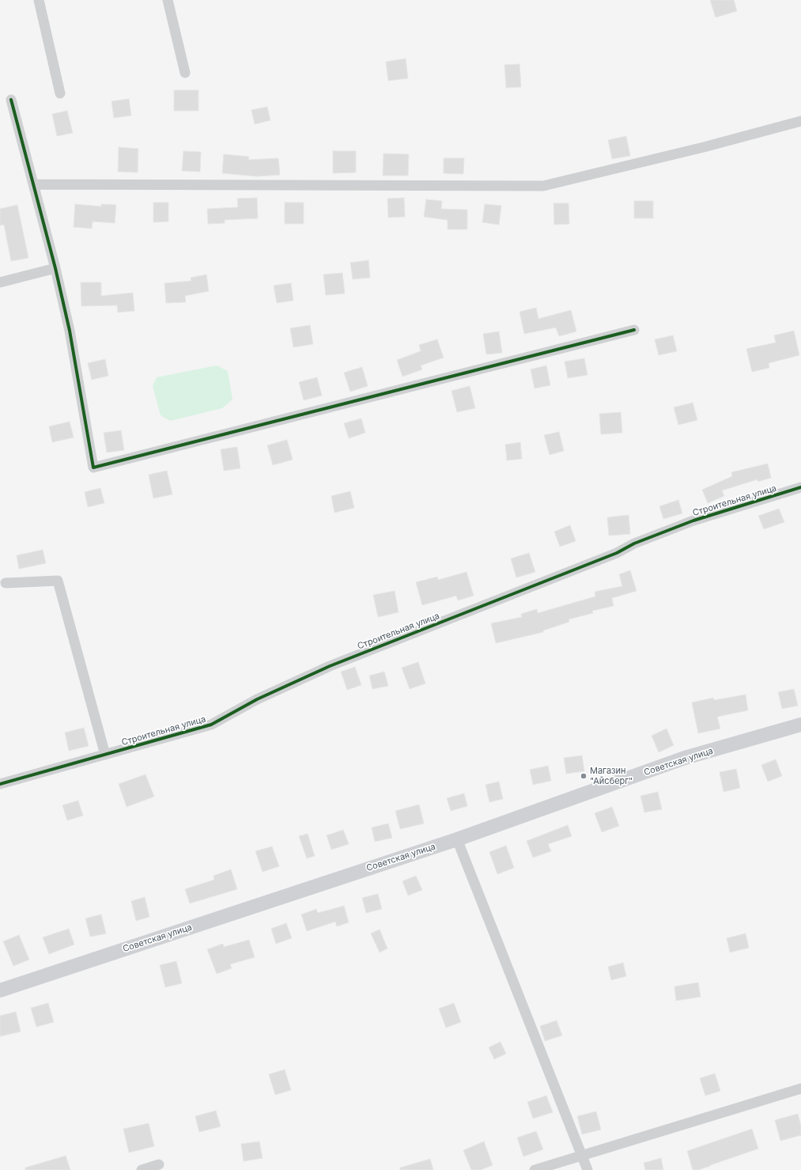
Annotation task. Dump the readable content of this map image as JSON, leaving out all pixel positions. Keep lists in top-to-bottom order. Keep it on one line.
{"streets":{"main road":["Советская улица"],"street":["Строительная улица"]},"places":["Магазин \"Айсберг\""]}
